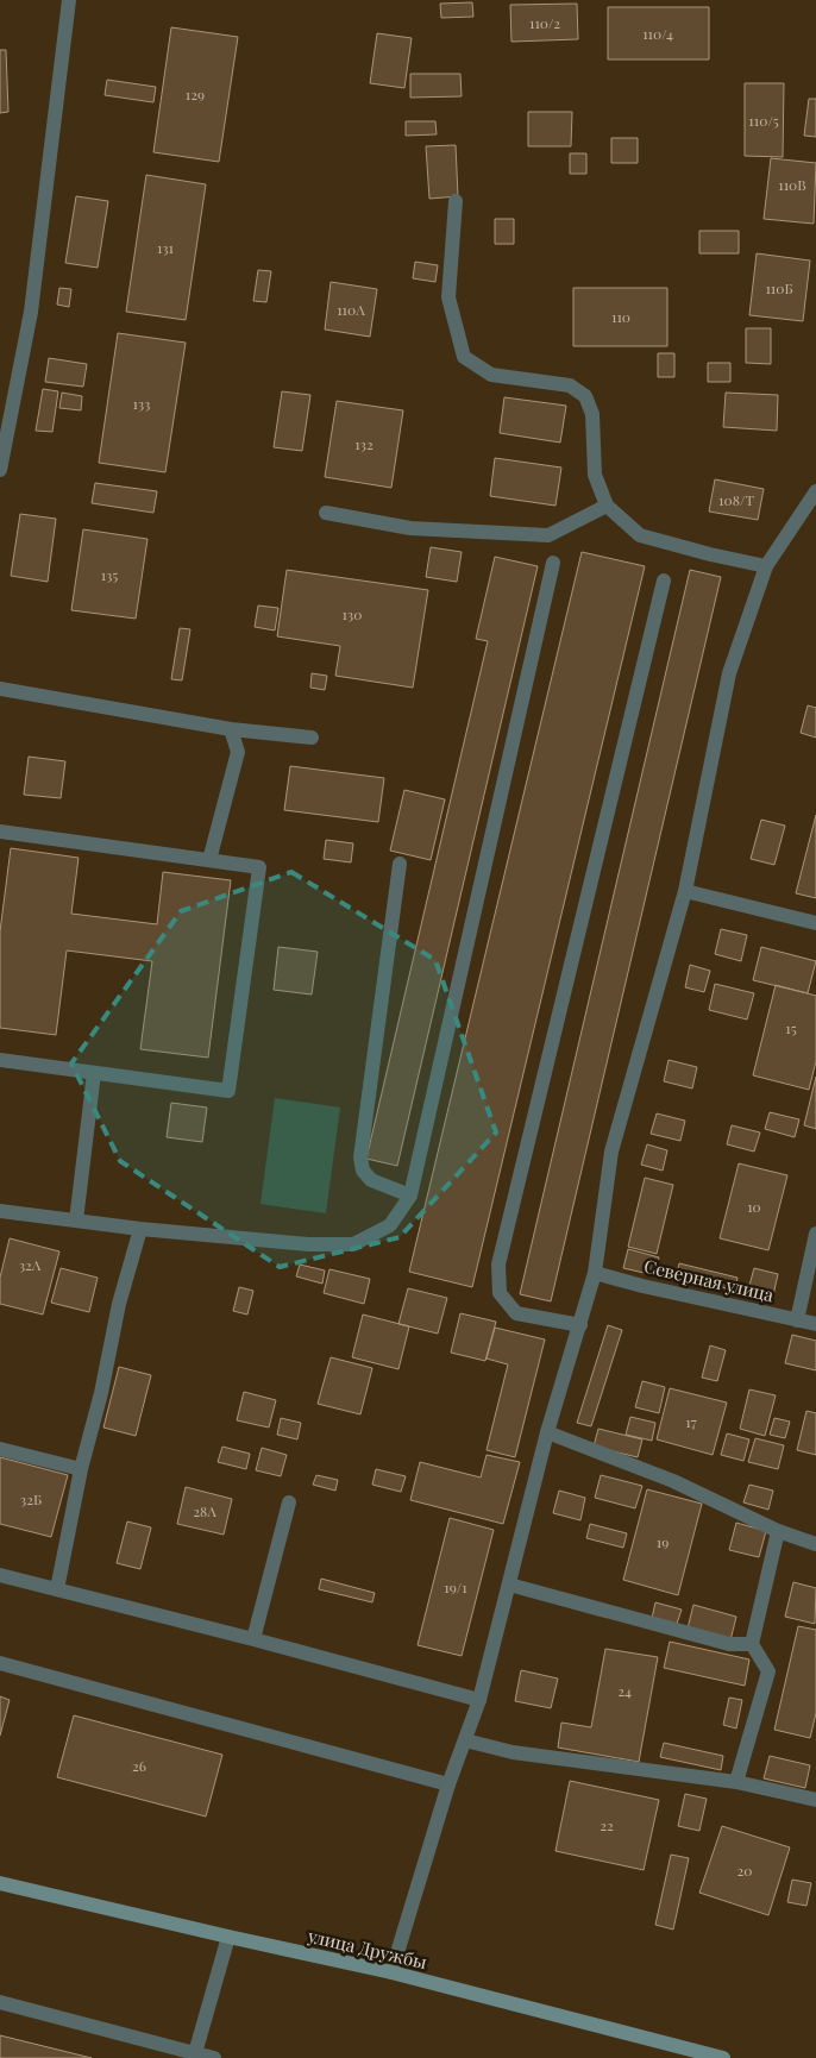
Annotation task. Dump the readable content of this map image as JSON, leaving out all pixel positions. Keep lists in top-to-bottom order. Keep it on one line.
{"streets":{"main road":["улица Дружбы"],"street":["Северная улица"]},"house_numbers":["110/2","110/4","129","110/5","110В","131","110Б","110А","110","133","132","108/Т","135","130","15","10","32А","17","32Б","28А","19","19/1","24","26","22","20"]}
